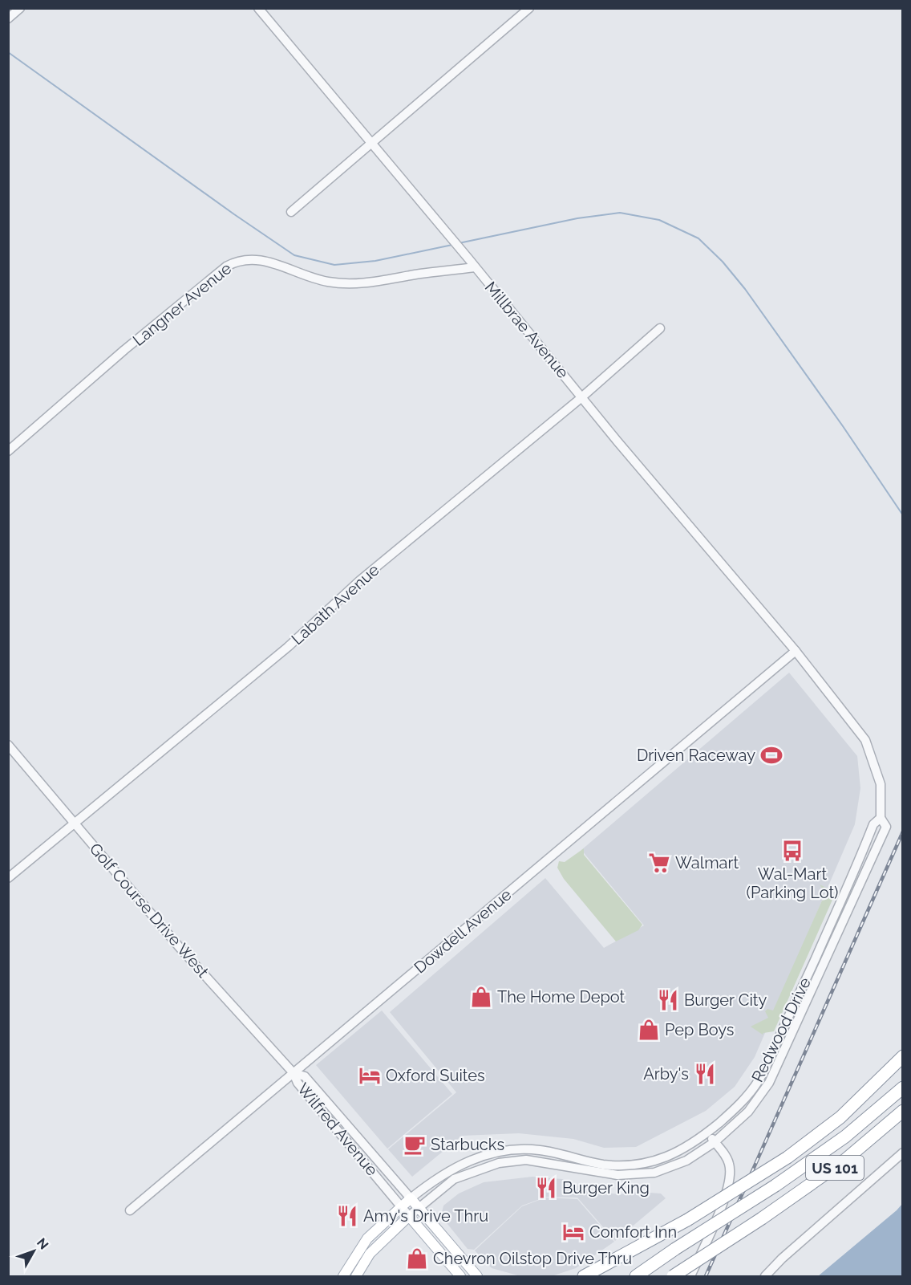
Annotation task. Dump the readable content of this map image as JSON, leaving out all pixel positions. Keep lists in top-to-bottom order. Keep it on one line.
{"streets":{"highway":["US 101"],"main road":["Redwood Drive","Wilfred Avenue"],"street":["Langner Avenue","Millbrae Avenue","Labath Avenue","Golf Course Drive West","Dowdell Avenue"]},"crossings":[["Langner Avenue","Millbrae Avenue"],["Millbrae Avenue","Labath Avenue"],["Millbrae Avenue","Dowdell Avenue"],["Millbrae Avenue","Redwood Drive"],["Labath Avenue","Golf Course Drive West"],["Golf Course Drive West","Dowdell Avenue"],["Golf Course Drive West","Wilfred Avenue"],["Dowdell Avenue","Redwood Drive"],["Dowdell Avenue","Wilfred Avenue"],["Redwood Drive","Wilfred Avenue"]],"places":{"sports":["Driven Raceway"],"bus stop":["Wal-Mart (Parking Lot)"],"supermarket":["Walmart"],"shop":["The Home Depot","Pep Boys","Chevron Oilstop Drive Thru"],"restaurant":["Burger City","Arby's","Burger King","Amy's Drive Thru"],"hotel":["Oxford Suites","Comfort Inn"],"cafe":["Starbucks"]},"north":"top right"}
